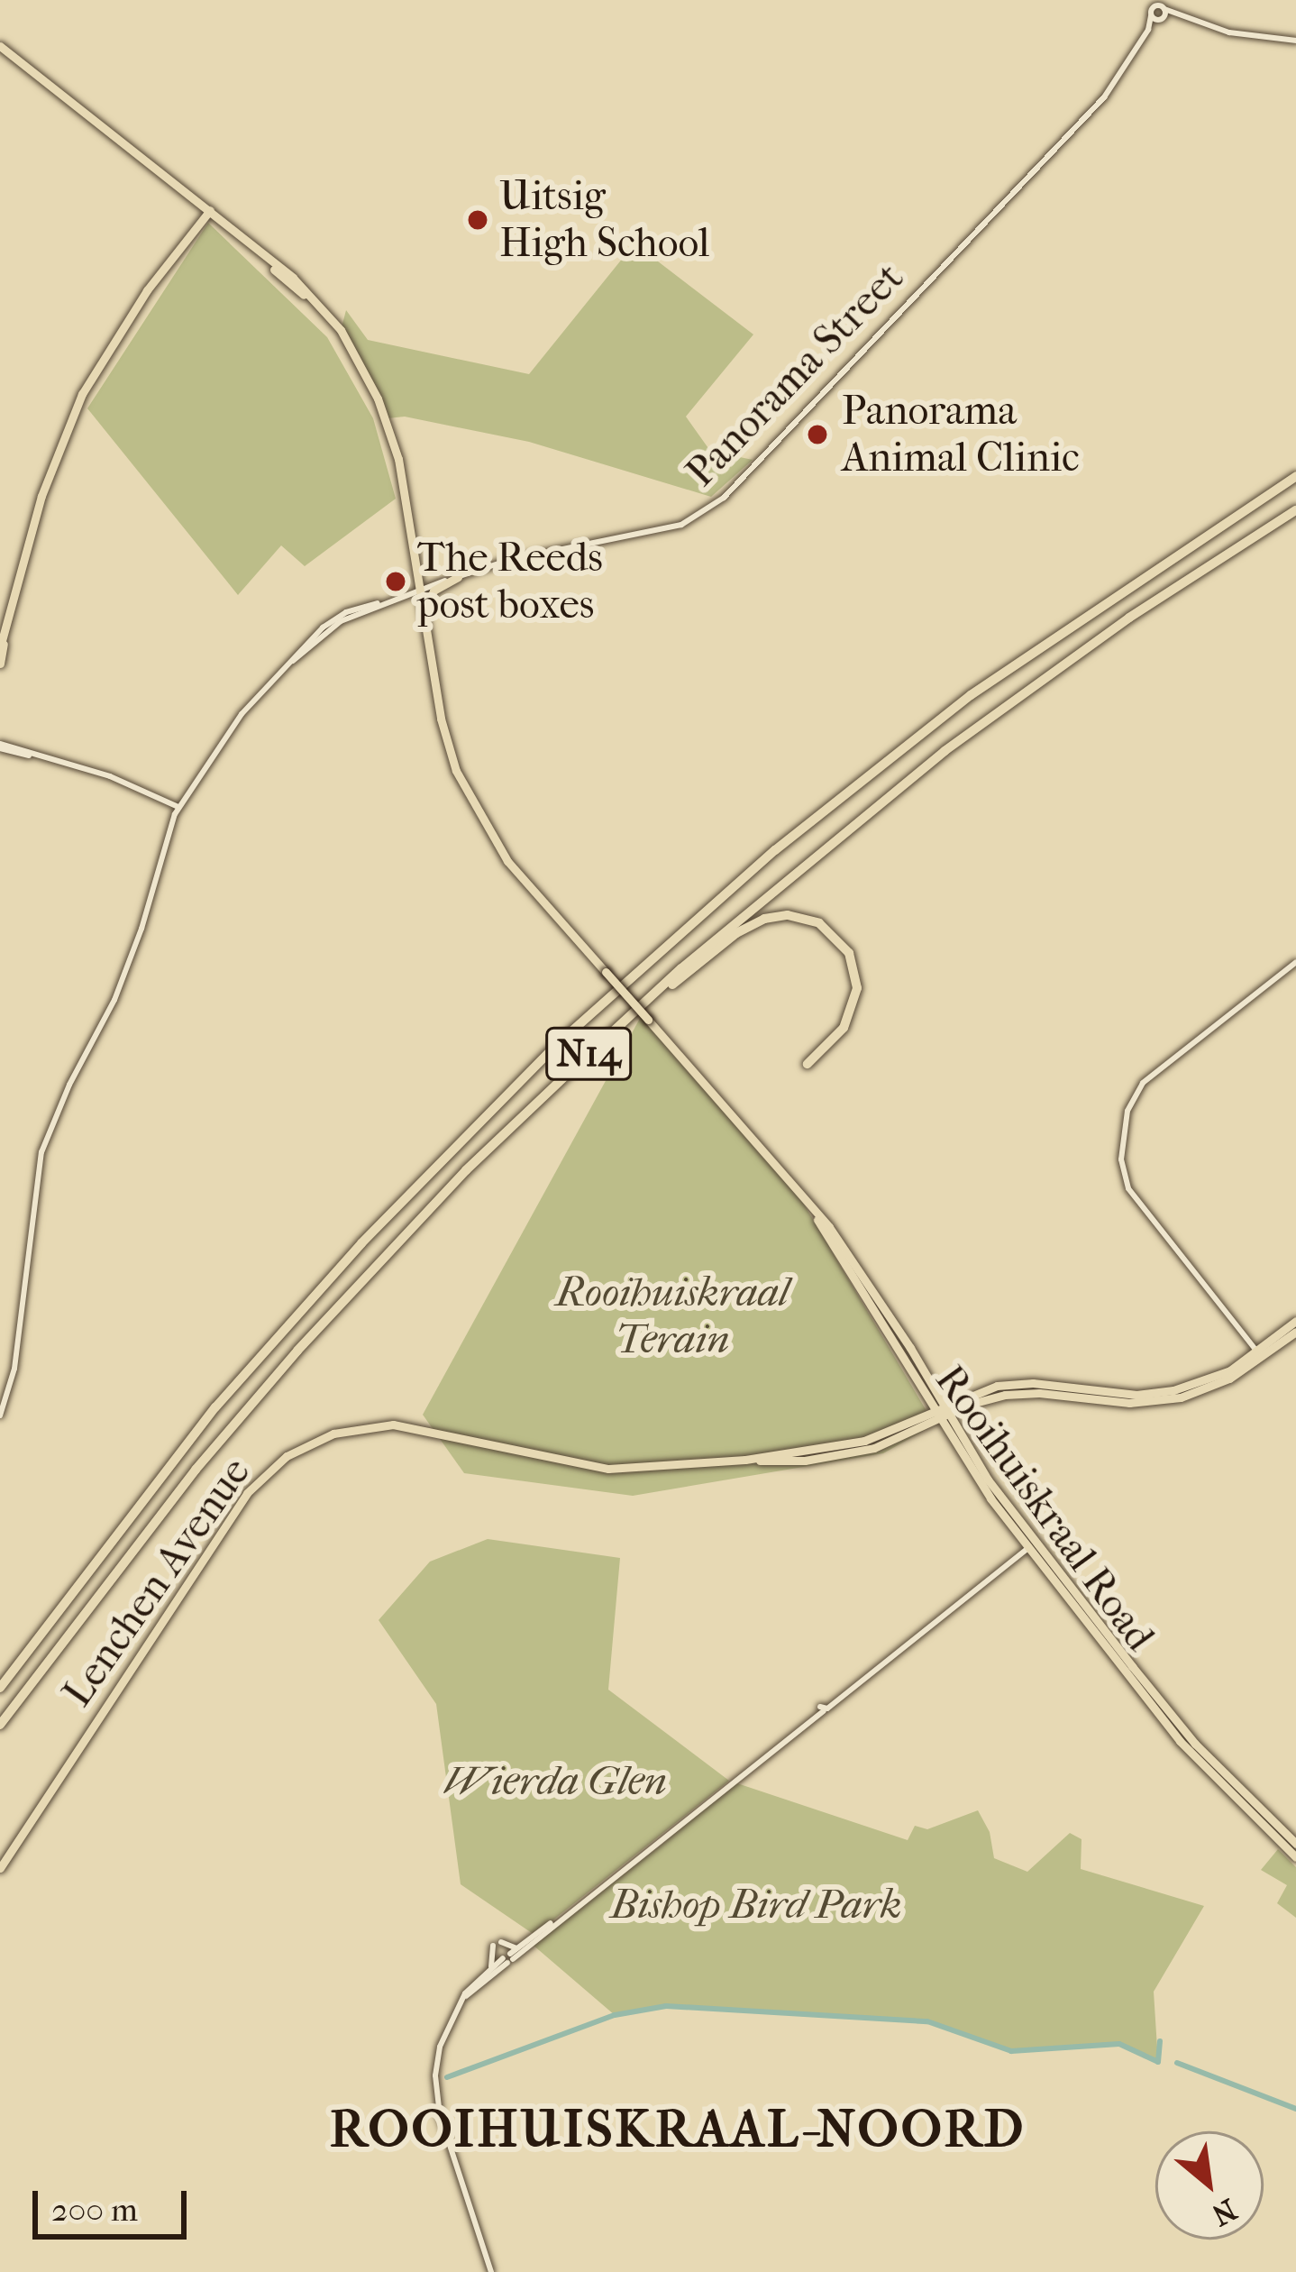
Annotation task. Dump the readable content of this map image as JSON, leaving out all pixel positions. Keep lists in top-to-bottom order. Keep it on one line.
{"streets":{"highway":["N14"],"main road":["Rooihuiskraal Road","Lenchen Avenue"],"street":["Panorama Street"]},"crossings":[["Panorama Street","Rooihuiskraal Road"],["Rooihuiskraal Road","Lenchen Avenue"]],"districts":["ROOIHUISKRAAL-NOORD"],"parks":["Rooihuiskraal Terain","Wierda Glen","Bishop Bird Park"],"places":["Uitsig High School","Panorama Animal Clinic","The Reeds post boxes"],"scale_bar":"200 m","north":"bottom right"}
